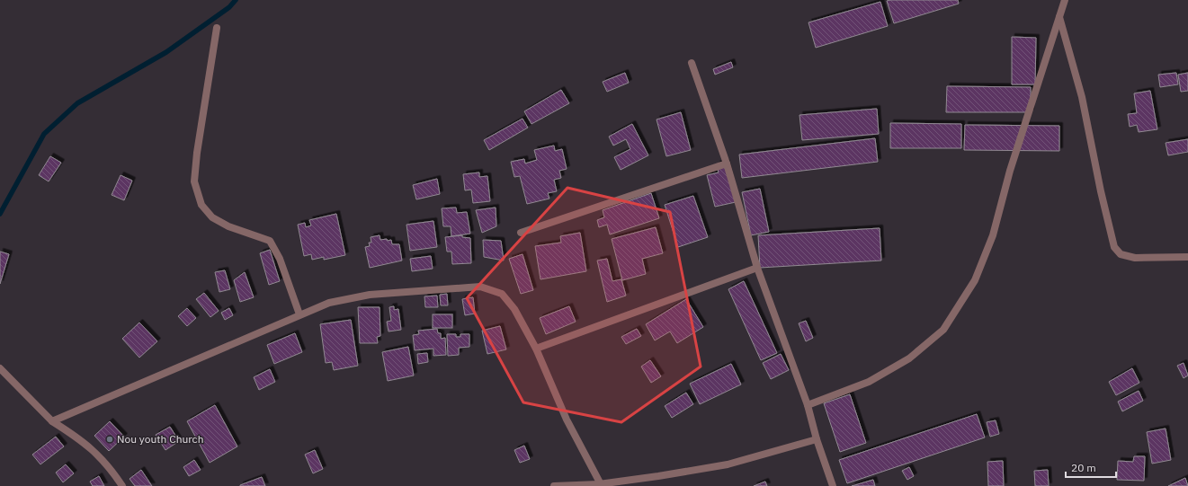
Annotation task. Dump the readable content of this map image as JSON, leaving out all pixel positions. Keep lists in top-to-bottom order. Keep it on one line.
{"places":["Nou youth Church"],"scale_bar":"20 m"}
